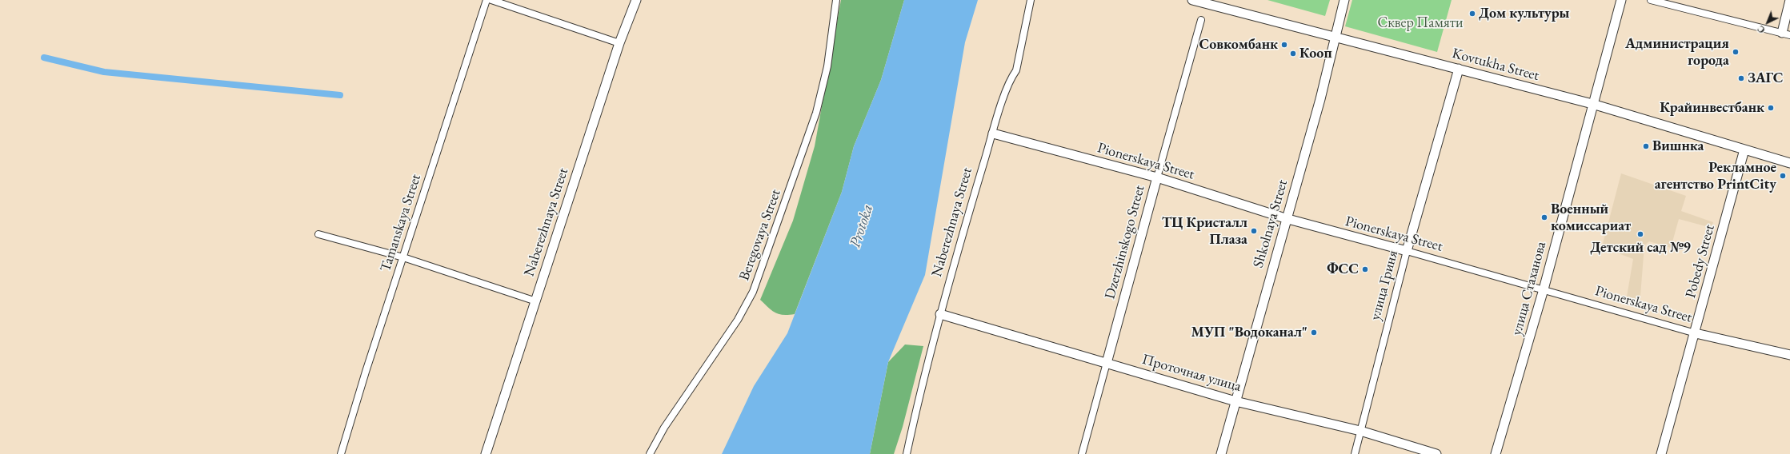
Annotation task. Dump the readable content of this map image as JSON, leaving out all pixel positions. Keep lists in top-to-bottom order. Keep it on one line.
{"streets":{"street":["Kovtukha Street","Pionerskaya Street","Naberezhnaya Street","Tamanskaya Street","Shkolnaya Street","Beregovaya Street","Dzerzhinskogo Street","Pobedy Street","улица Гриня","улица Стаханова","Проточная улица"]},"crossings":[["Kovtukha Street","Shkolnaya Street"],["Kovtukha Street","Pobedy Street"],["Kovtukha Street","улица Гриня"],["Kovtukha Street","улица Стаханова"],["Pionerskaya Street","Naberezhnaya Street"],["Pionerskaya Street","Shkolnaya Street"],["Pionerskaya Street","Dzerzhinskogo Street"],["Pionerskaya Street","Pobedy Street"],["Pionerskaya Street","улица Гриня"],["Pionerskaya Street","улица Стаханова"],["Naberezhnaya Street","Проточная улица"],["Shkolnaya Street","Проточная улица"],["Dzerzhinskogo Street","Проточная улица"],["улица Гриня","Проточная улица"]],"water":["Protoka"],"parks":["Сквер Памяти"],"places":["Дом культуры","Совкомбанк","Администрация города","Кооп","ЗАГС","Крайинвестбанк","Вишнка","Рекламное агентство PrintCity","Военный комиссариат","ТЦ Кристалл Плаза","Детский сад №9","ФСС","МУП \"Водоканал\""],"north":"bottom left"}
